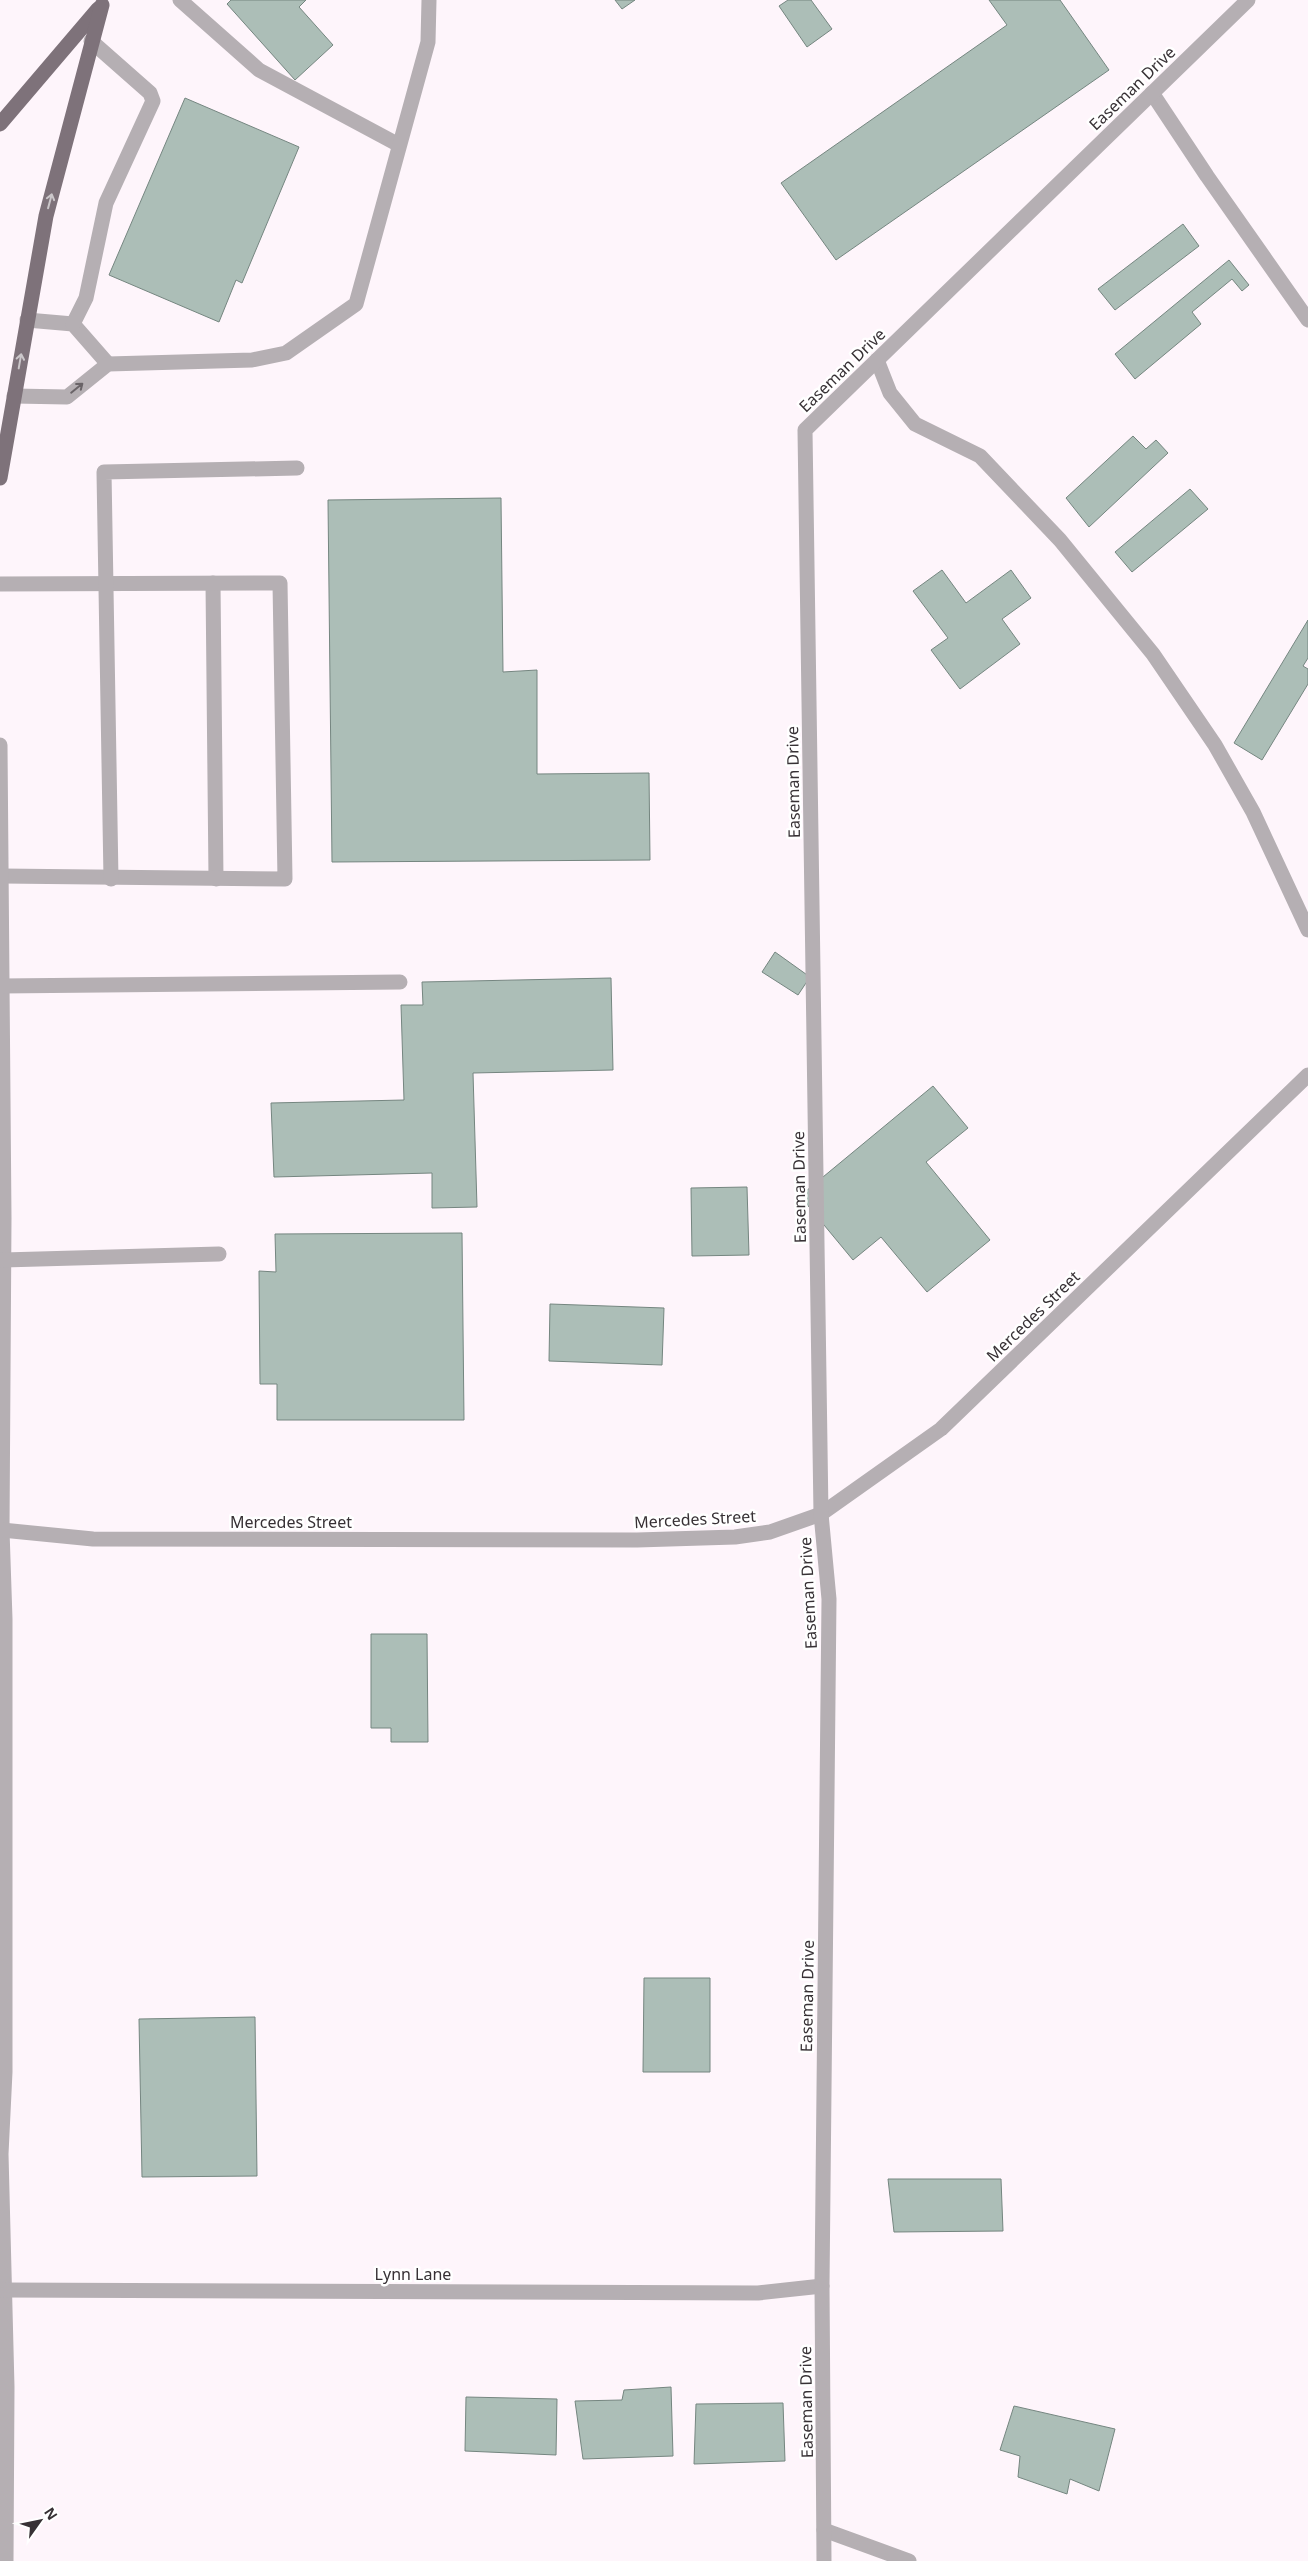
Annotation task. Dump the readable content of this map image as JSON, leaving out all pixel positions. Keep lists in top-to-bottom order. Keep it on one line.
{"streets":{"street":["Easeman Drive","Mercedes Street","Lynn Lane"]},"crossings":[["Easeman Drive","Mercedes Street"],["Easeman Drive","Lynn Lane"]],"north":"top right"}
